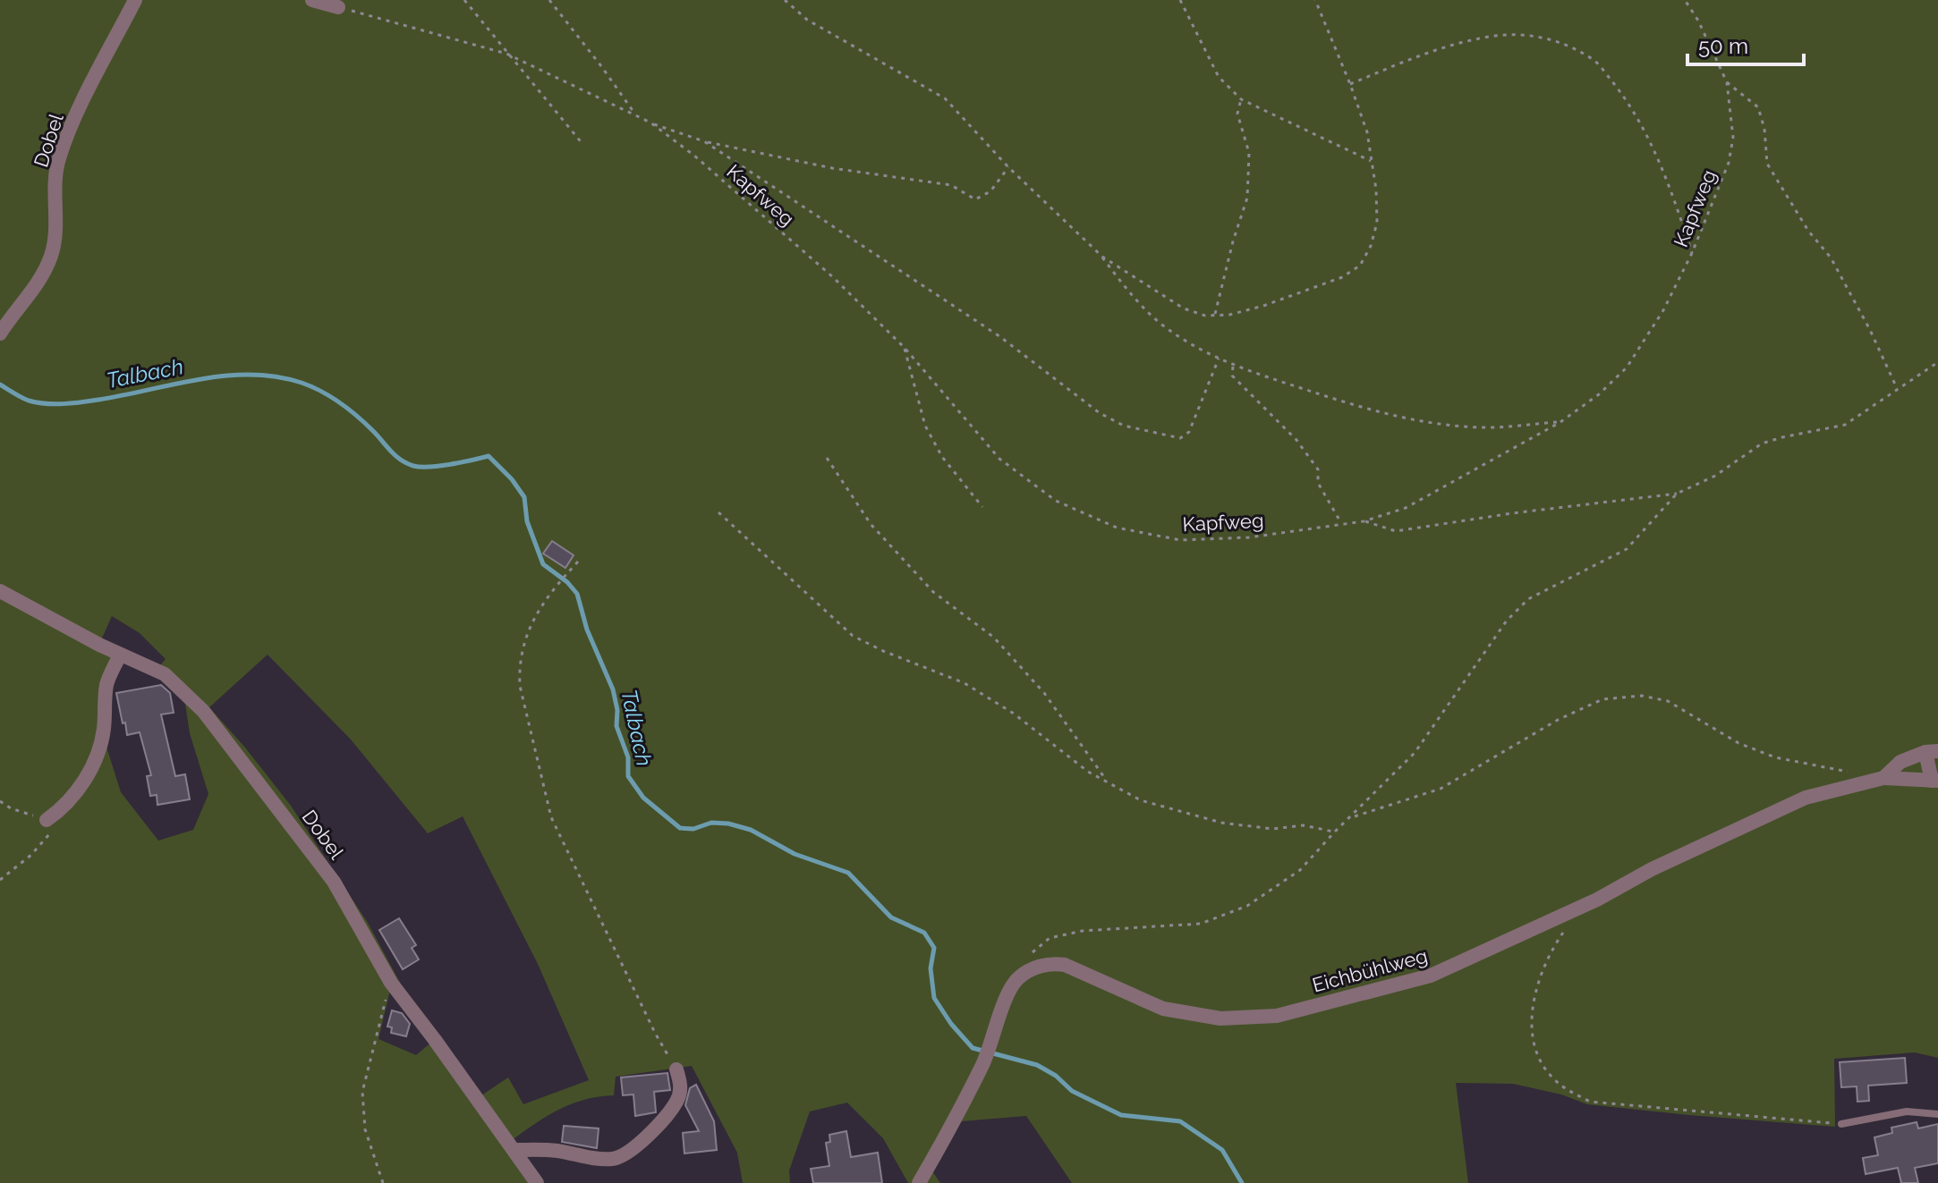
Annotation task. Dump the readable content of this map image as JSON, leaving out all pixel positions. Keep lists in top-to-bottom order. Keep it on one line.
{"streets":{"street":["Dobel","Eichbühlweg"],"path":["Kapfweg"]},"water":["Talbach"],"scale_bar":"50 m"}
